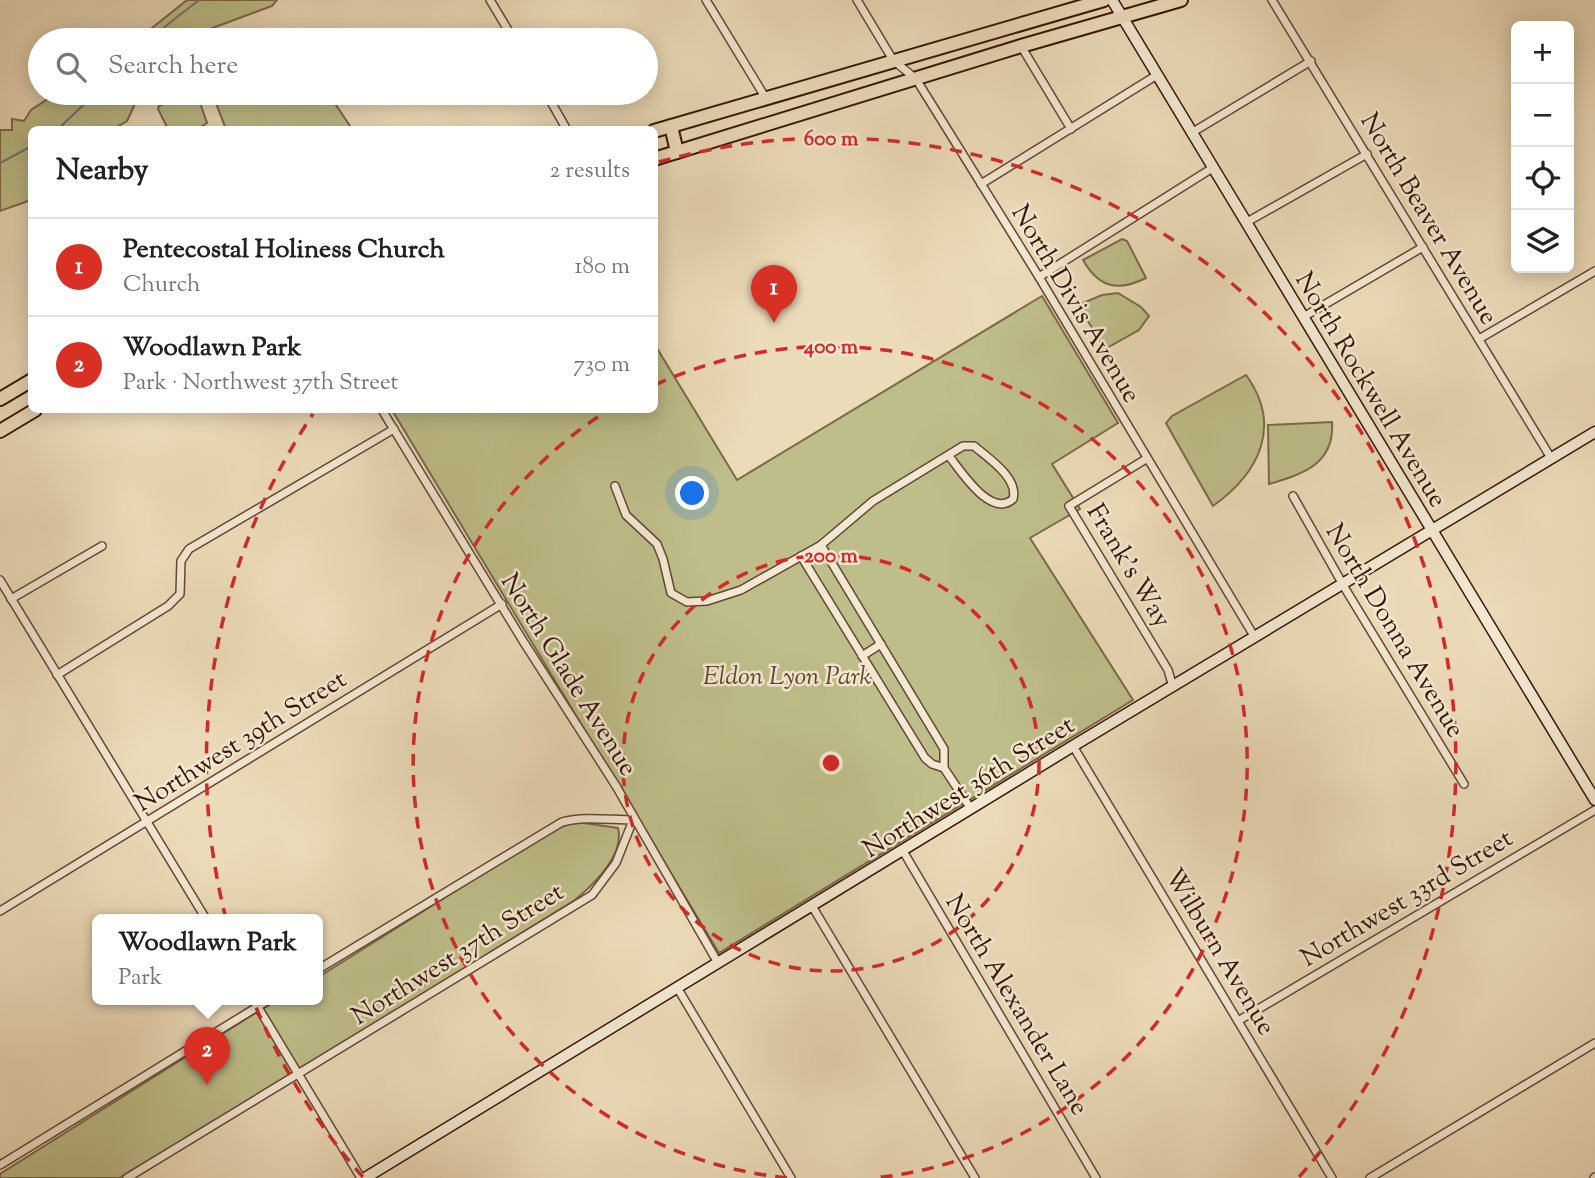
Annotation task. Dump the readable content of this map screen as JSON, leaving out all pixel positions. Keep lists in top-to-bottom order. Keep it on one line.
{"streets":{"street":["North Beaver Avenue","North Divis Avenue","North Rockwell Avenue","Frank's Way","North Donna Avenue","North Glade Avenue","Northwest 39th Street","Northwest 36th Street","Northwest 33rd Street","Wilburn Avenue","Northwest 37th Street","North Alexander Lane"]},"crossings":[["North Beaver Avenue","Northwest 36th Street"],["North Divis Avenue","Frank's Way"],["North Divis Avenue","Northwest 36th Street"],["North Rockwell Avenue","Northwest 36th Street"],["Frank's Way","Northwest 36th Street"],["North Donna Avenue","Northwest 36th Street"],["North Glade Avenue","Northwest 39th Street"],["North Glade Avenue","Northwest 36th Street"],["North Glade Avenue","Northwest 37th Street"],["Northwest 36th Street","Wilburn Avenue"],["Northwest 36th Street","North Alexander Lane"],["Northwest 33rd Street","Wilburn Avenue"]],"parks":["Eldon Lyon Park"],"page":{"map_buttons":["+","−"],"search":"Search here","heading":["Nearby","2 results"],"list":[{"mark":"1","name":"Pentecostal Holiness Church","note":"Church","value":"180 m"},{"mark":"2","name":"Woodlawn Park","note":"Park · Northwest 37th Street","value":"730 m"}],"pins":["1","2"],"popup":["Woodlawn Park","Park"]},"rings":["600 m","400 m","200 m"]}
